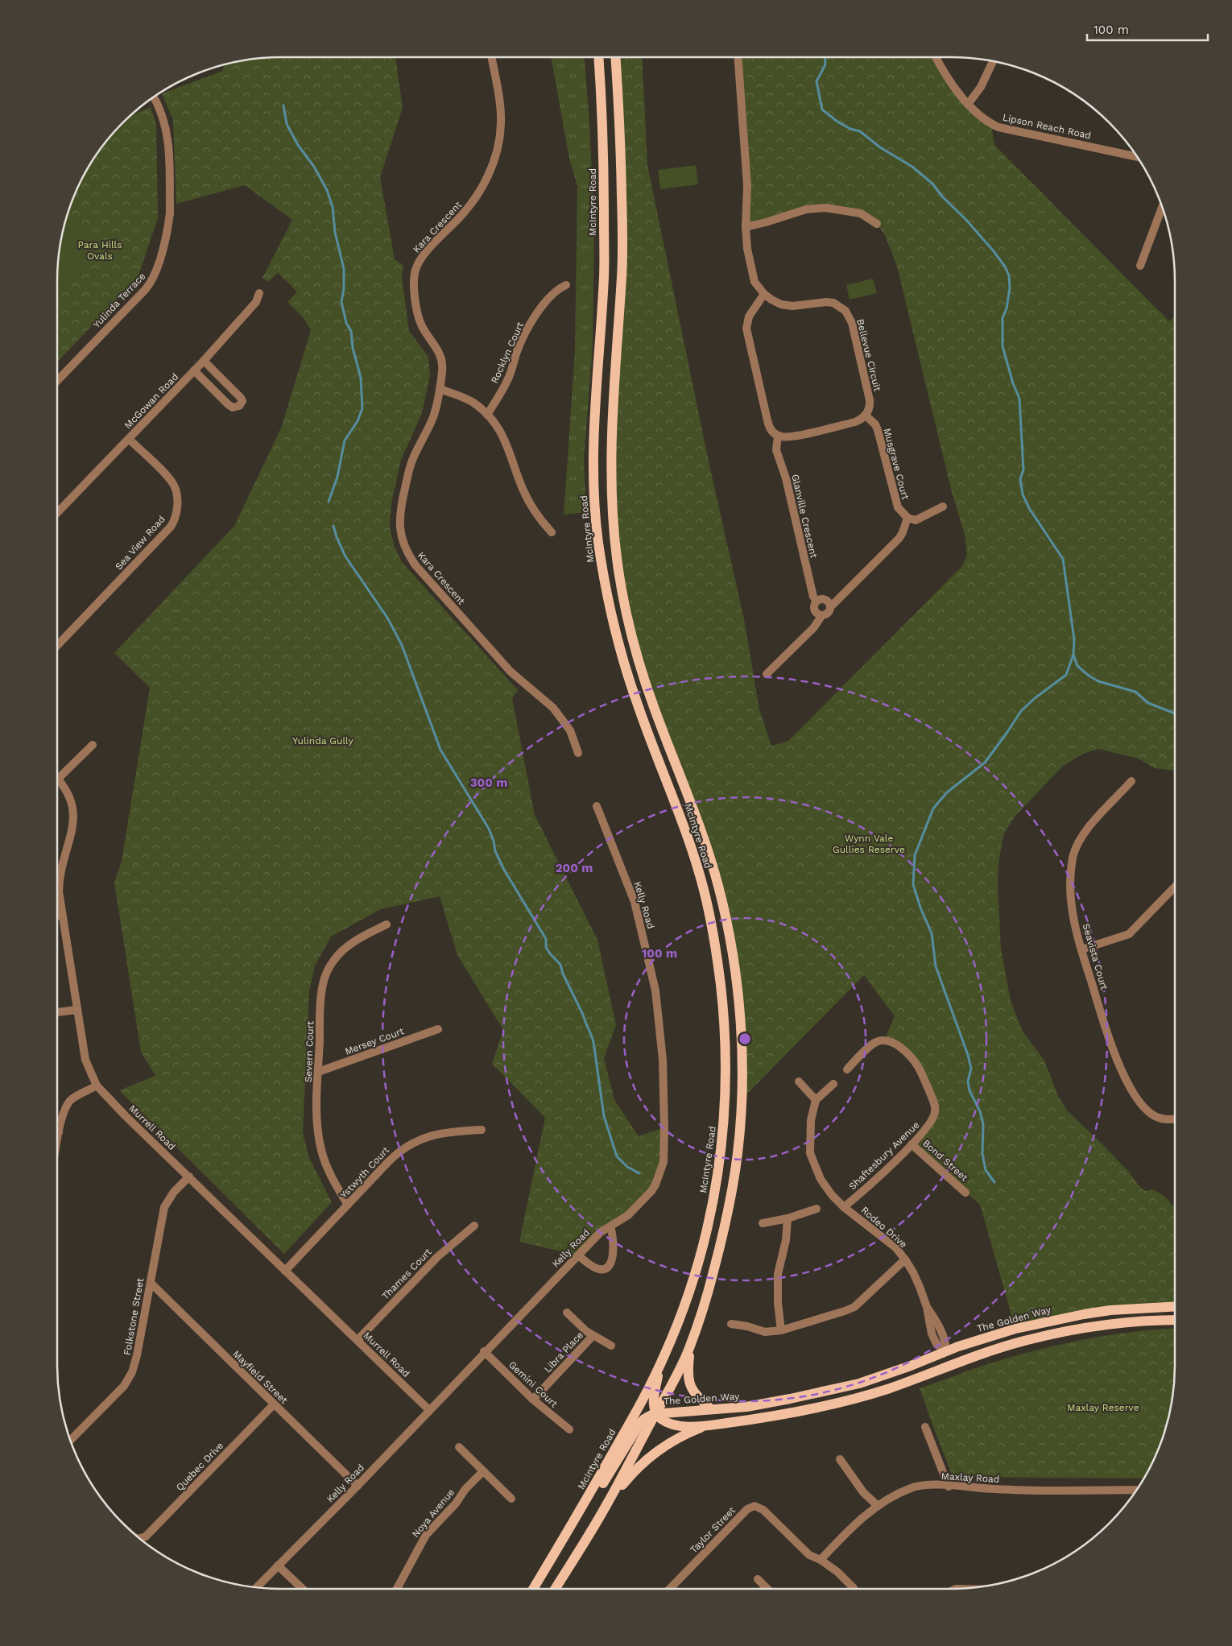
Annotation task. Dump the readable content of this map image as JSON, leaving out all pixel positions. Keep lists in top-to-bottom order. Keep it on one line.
{"streets":{"main road":["McIntyre Road","The Golden Way"],"street":["Lipson Reach Road","Kara Crescent","Yulinda Terrace","Rocklyn Court","Bellevue Circuit","McGowan Road","Musgrave Court","Glanville Crescent","Sea View Road","Kelly Road","Seavista Court","Mersey Court","Severn Court","Murrell Road","Shaftesbury Avenue","Bond Street","Ystwyth Court","Rodeo Drive","Thames Court","Folkstone Street","Libra Place","Mayfield Street","Gemini Court","Quebec Drive","Maxlay Road","Noya Avenue","Taylor Street"]},"crossings":[["McIntyre Road","The Golden Way"],["Bellevue Circuit","Musgrave Court"],["McGowan Road","Sea View Road"],["Kelly Road","Murrell Road"],["Kelly Road","Mayfield Street"],["Kelly Road","Gemini Court"],["Mersey Court","Severn Court"],["Severn Court","Ystwyth Court"],["Murrell Road","Ystwyth Court"],["Murrell Road","Thames Court"],["Murrell Road","Folkstone Street"],["Shaftesbury Avenue","Bond Street"],["Shaftesbury Avenue","Rodeo Drive"],["Rodeo Drive","The Golden Way"],["Folkstone Street","Mayfield Street"],["Libra Place","Gemini Court"],["Mayfield Street","Quebec Drive"],["Maxlay Road","Taylor Street"]],"parks":["Para Hills Ovals","Yulinda Gully","Wynn Vale Gullies Reserve","Maxlay Reserve"],"scale_bar":"100 m","rings":["300 m","200 m","100 m"]}
